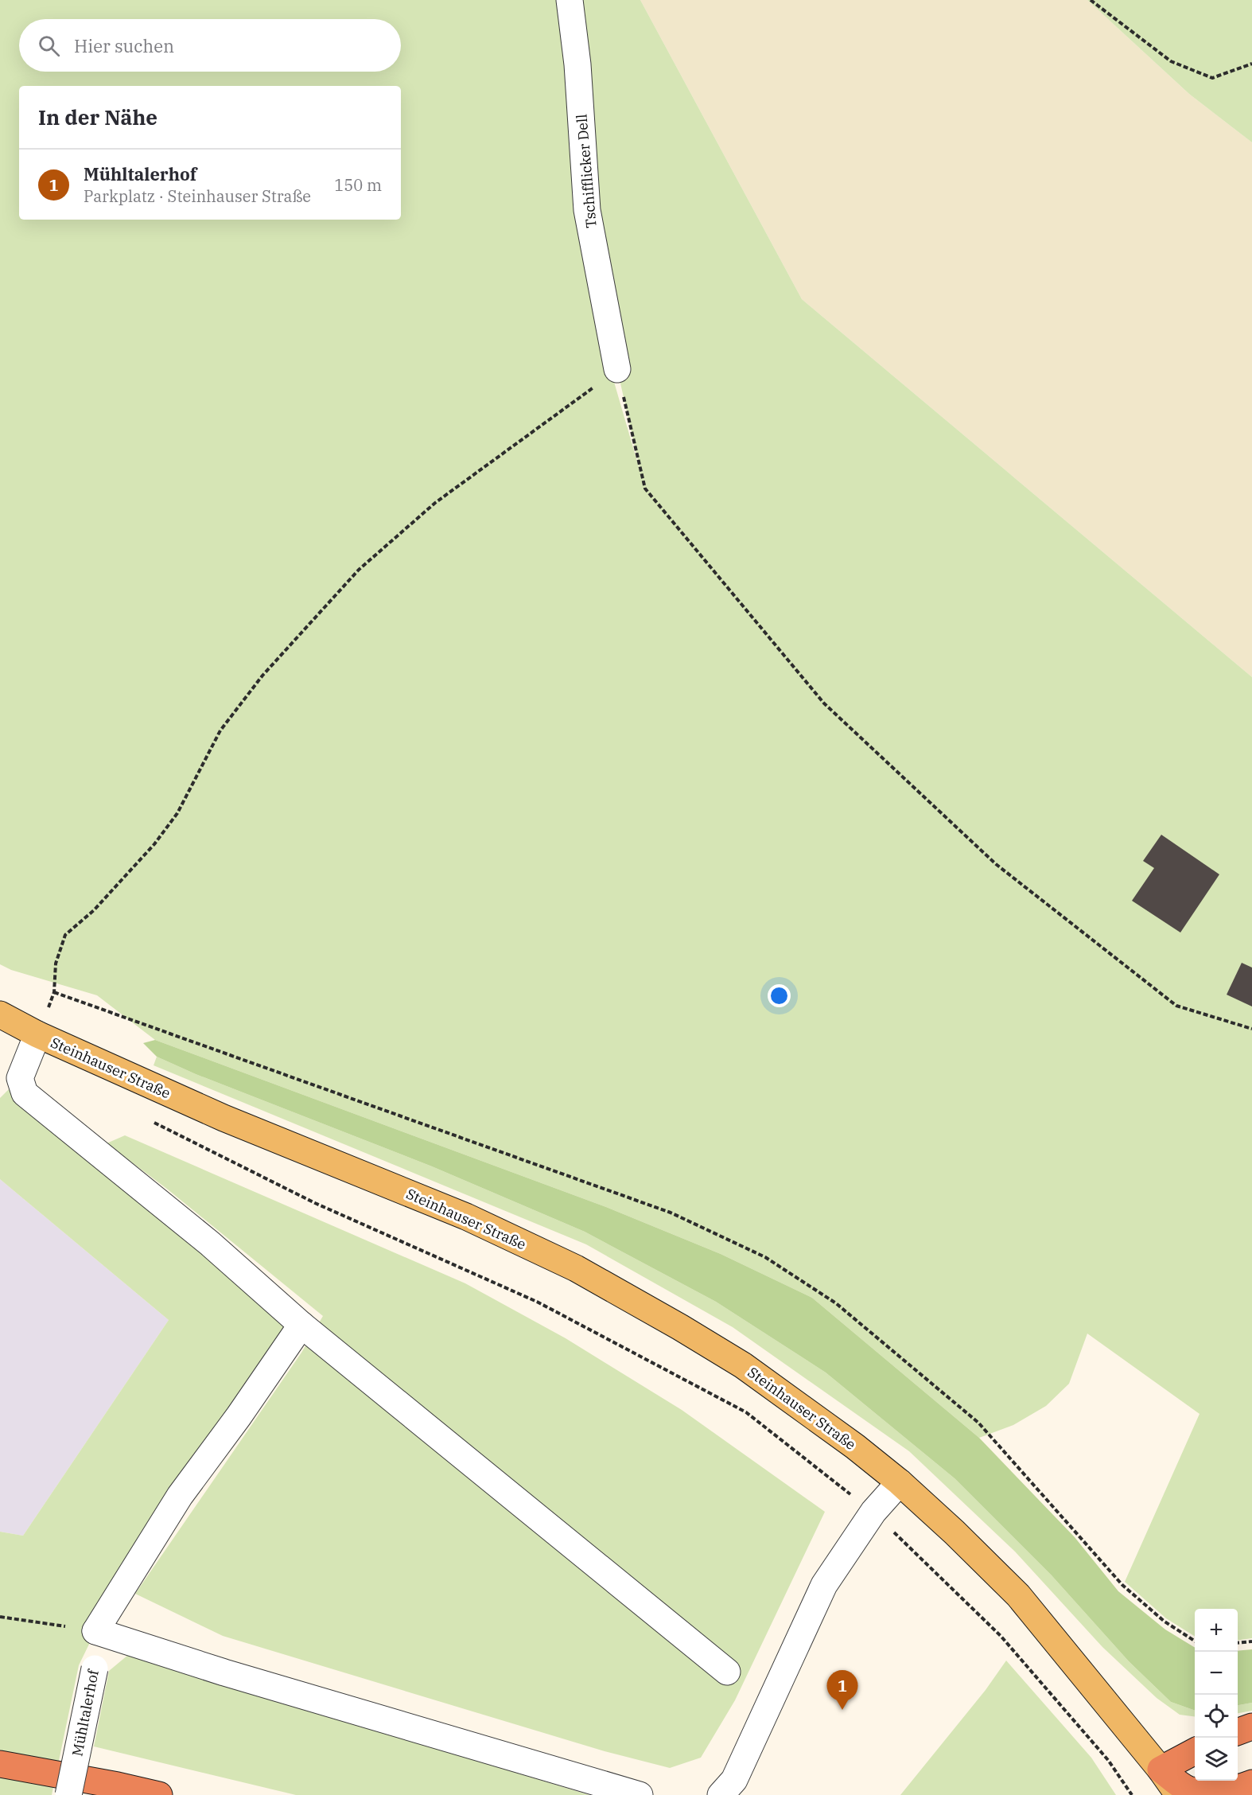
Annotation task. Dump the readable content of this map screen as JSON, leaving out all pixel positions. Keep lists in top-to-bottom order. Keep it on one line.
{"streets":{"main road":["Steinhauser Straße"],"lane":["Tschifflicker Dell","Mühltalerhof"]},"page":{"search":"Hier suchen","heading":"In der Nähe","list":[{"mark":"1","name":"Mühltalerhof","note":"Parkplatz · Steinhauser Straße","value":"150 m"}],"map_buttons":["+","−"],"pins":"1"}}
